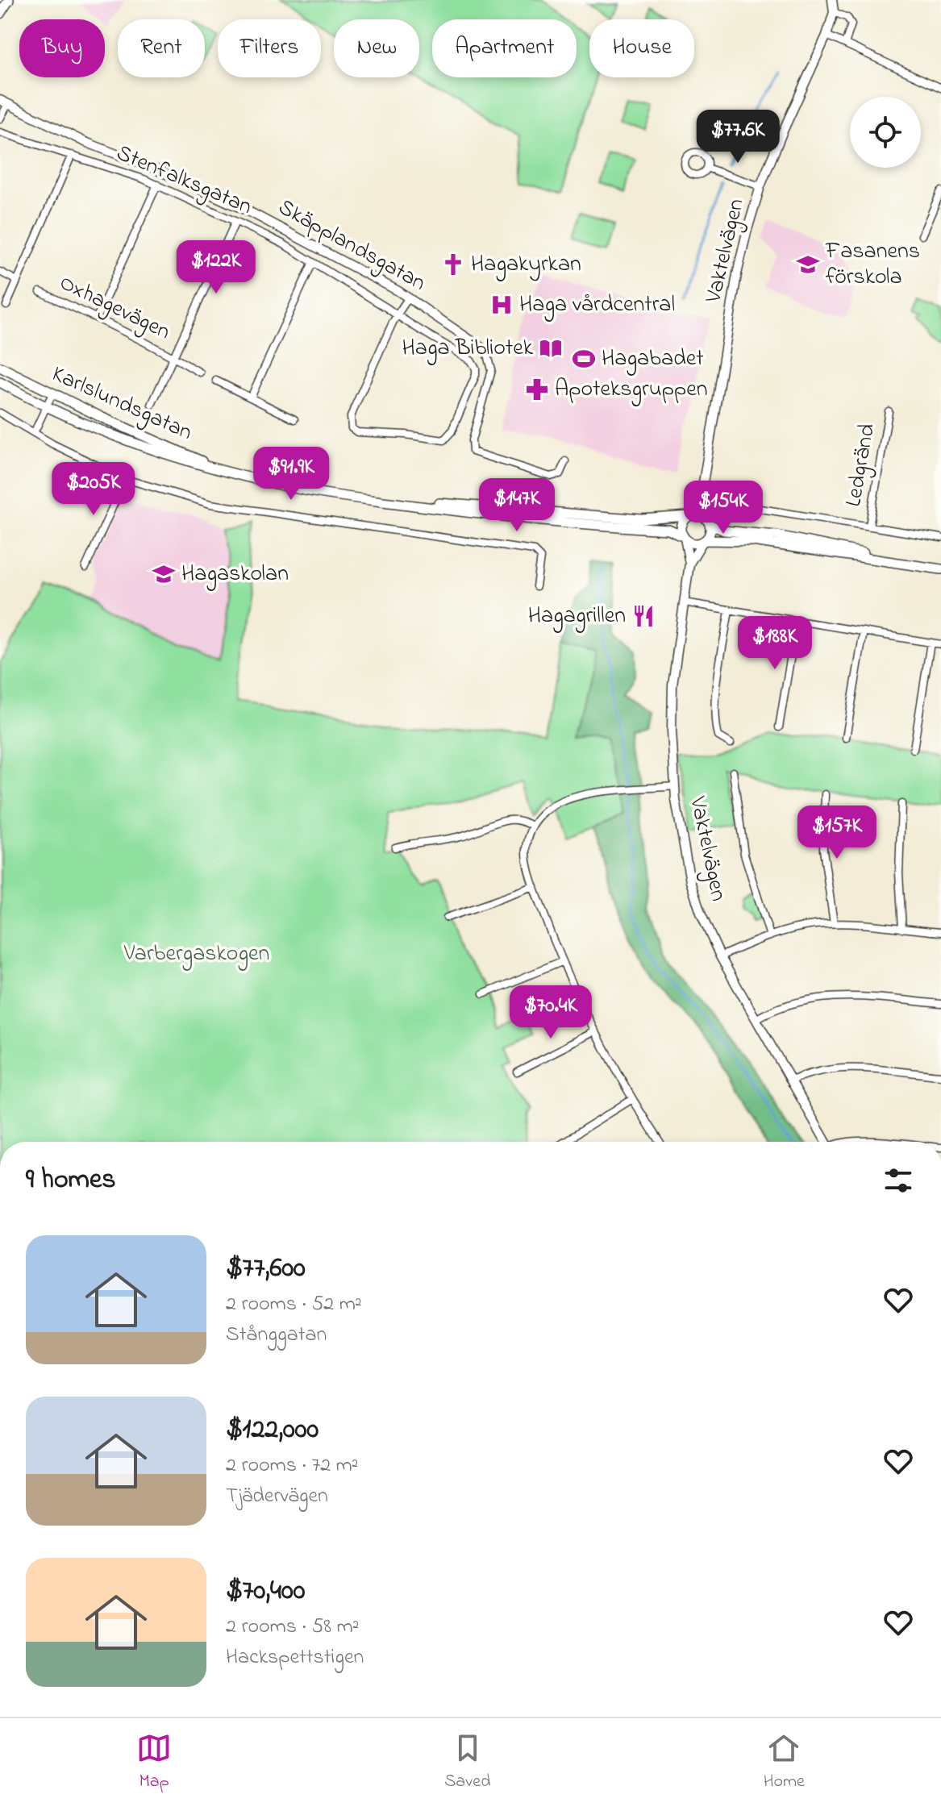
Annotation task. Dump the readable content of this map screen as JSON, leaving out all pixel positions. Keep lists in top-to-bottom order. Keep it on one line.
{"streets":{"main road":["Karlslundsgatan"],"street":["Stenfalksgatan","Skäpplandsgatan","Vaktelvägen","Oxhagevägen","Ledgränd"]},"crossings":[["Vaktelvägen","Karlslundsgatan"],["Vaktelvägen","Ledgränd"]],"parks":["Varbergaskogen"],"places":{"church":["Hagakyrkan"],"school or university":["Fasanens förskola","Hagaskolan"],"hospital":["Haga vårdcentral"],"library":["Haga Bibliotek"],"sports":["Hagabadet"],"pharmacy":["Apoteksgruppen"],"restaurant":["Hagagrillen"]},"page":{"chip":["Buy","Rent","Filters","New","Apartment","House"],"price":["$77.6K","$122K","$91.9K","$205K","$147K","$154K","$188K","$157K","$70.4K"],"heading":"9 homes","list":[{"name":"$77,600","note":"2 rooms · 52 m² · Stånggatan"},{"name":"$122,000","note":"2 rooms · 72 m² · Tjädervägen"},{"name":"$70,400","note":"2 rooms · 58 m² · Hackspettstigen"}],"tabs":["Map","Saved","Home"]}}
